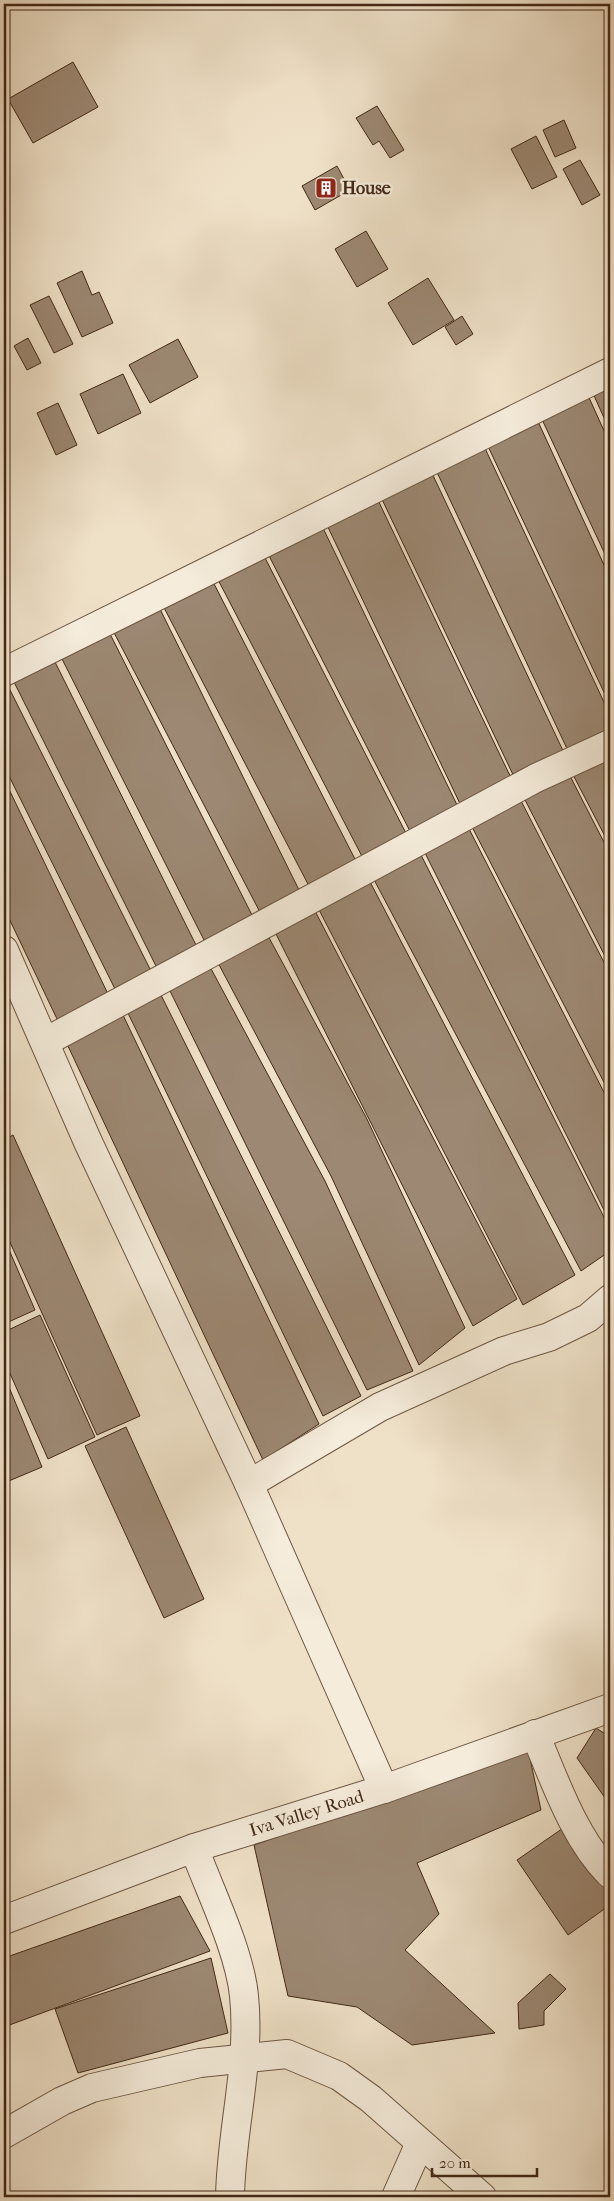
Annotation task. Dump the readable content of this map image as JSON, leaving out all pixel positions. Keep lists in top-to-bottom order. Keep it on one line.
{"streets":{"street":["Iva Valley Road"]},"places":{"building":["House"]},"scale_bar":"20 m"}
